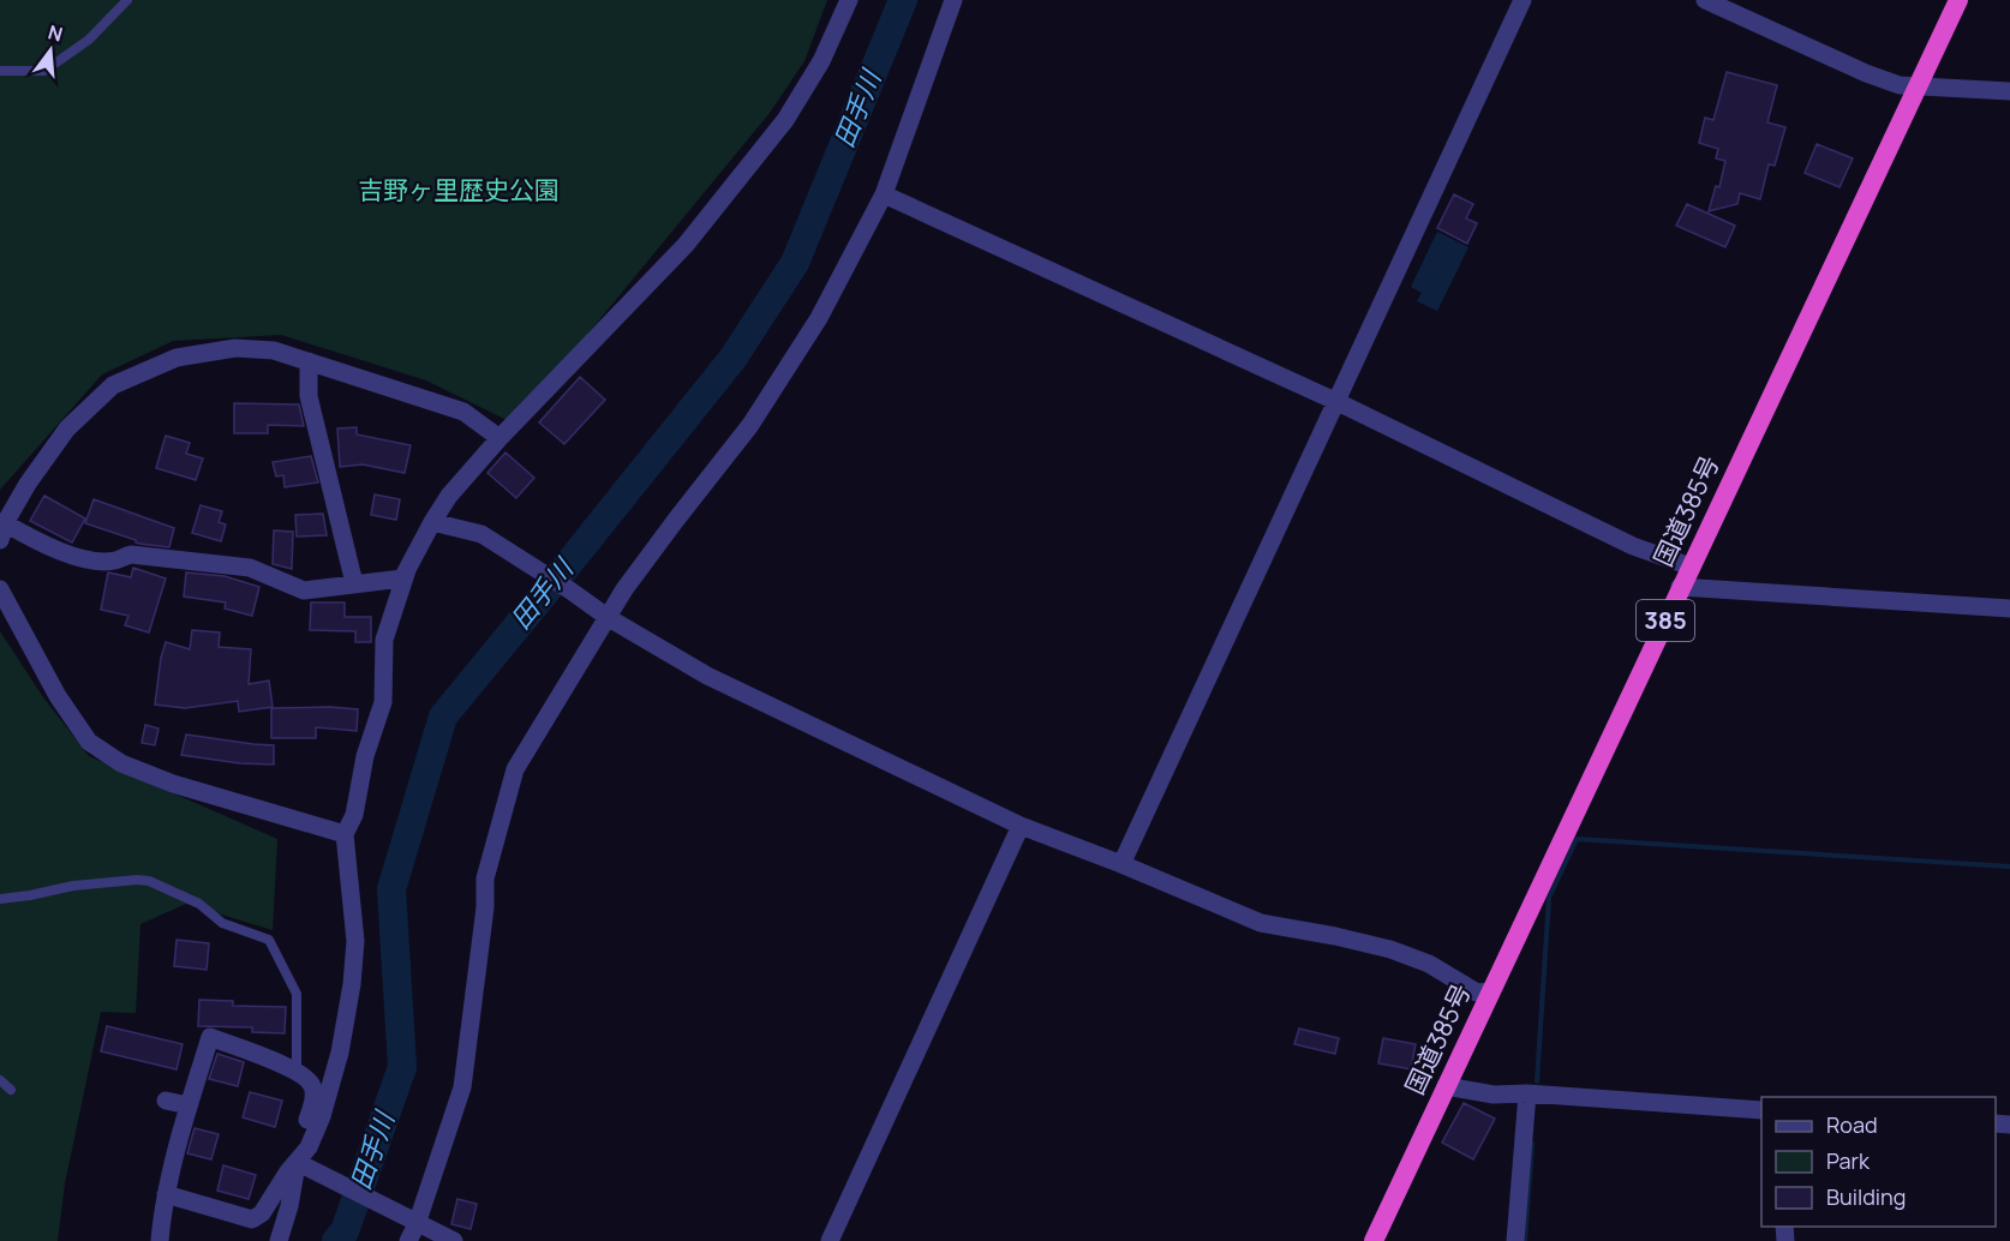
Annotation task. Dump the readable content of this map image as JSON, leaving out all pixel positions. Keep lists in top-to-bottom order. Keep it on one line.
{"streets":{"highway":["国道385号","385"]},"water":["田手川"],"parks":["吉野ヶ里歴史公園"],"legend":["Road","Park","Building"],"north":"top"}
